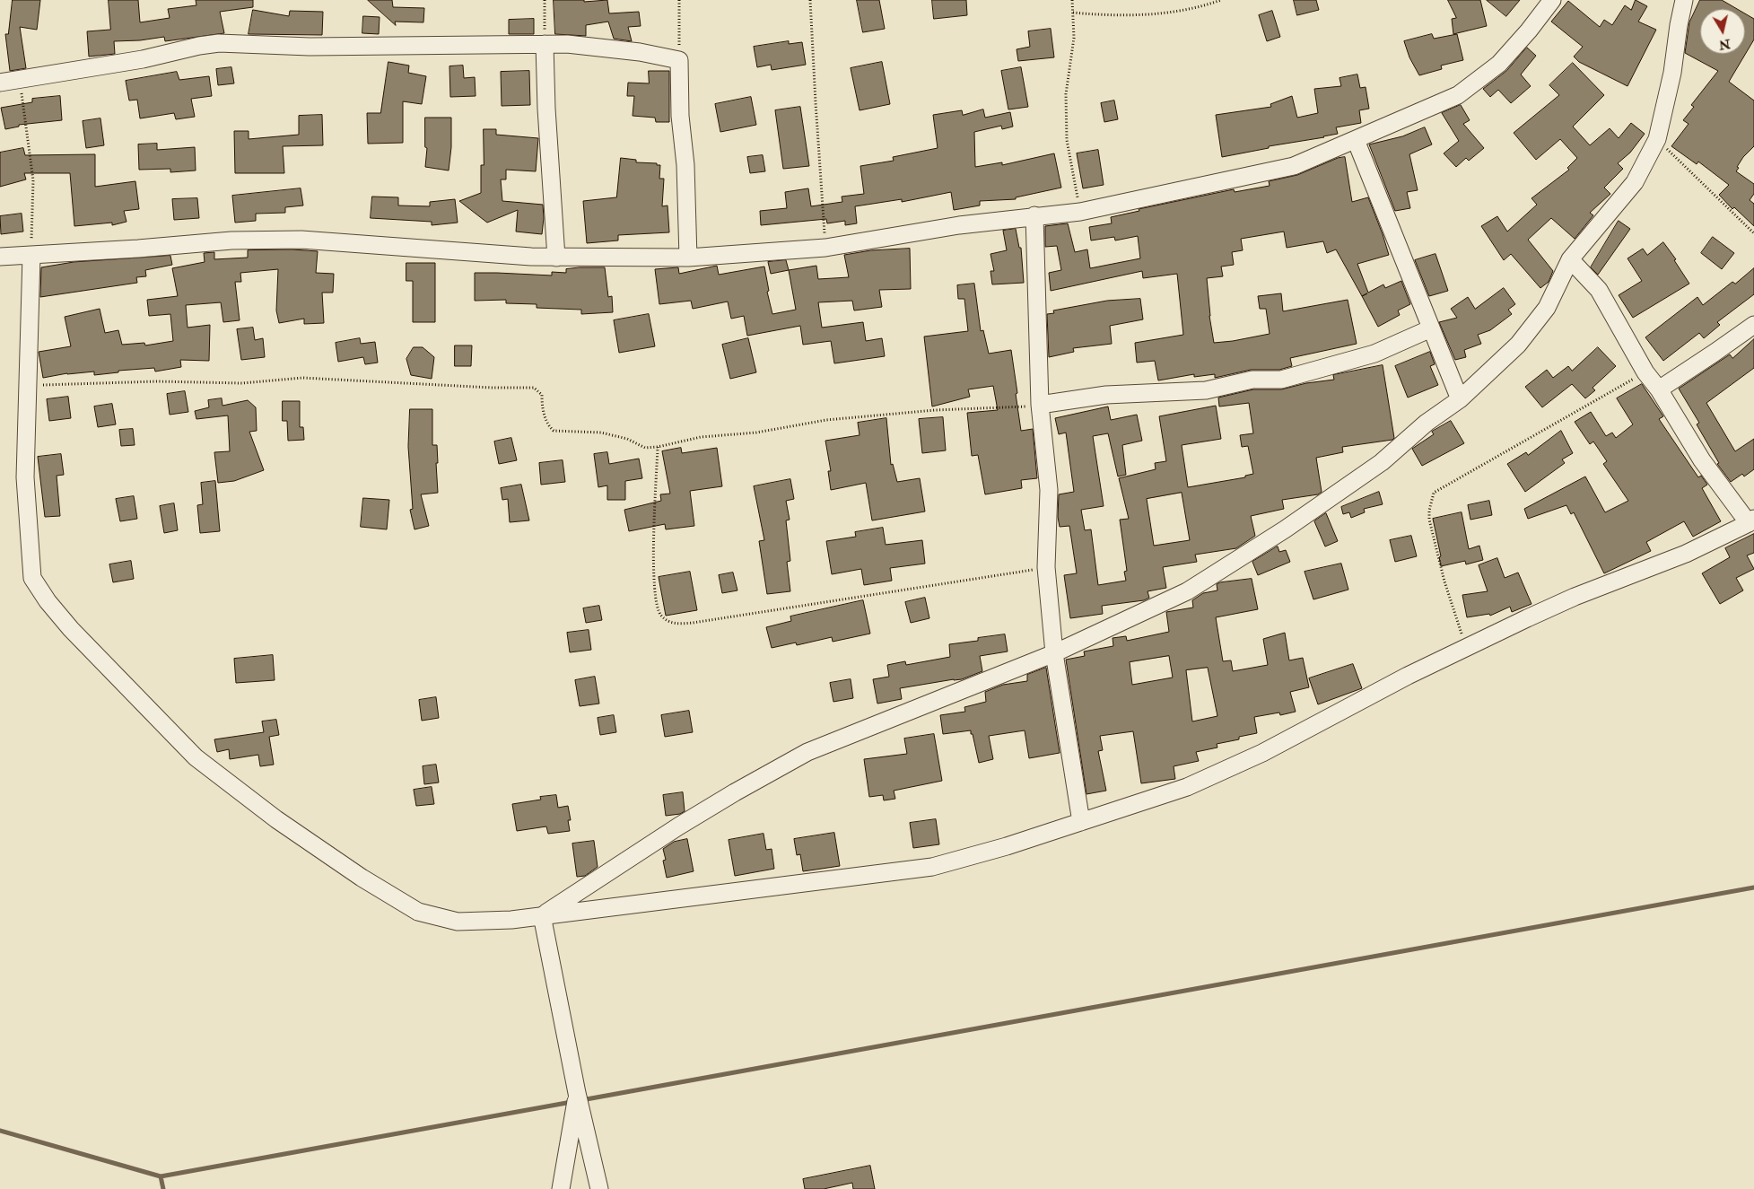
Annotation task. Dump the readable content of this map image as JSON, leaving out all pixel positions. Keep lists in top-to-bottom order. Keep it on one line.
{"north":"bottom"}
